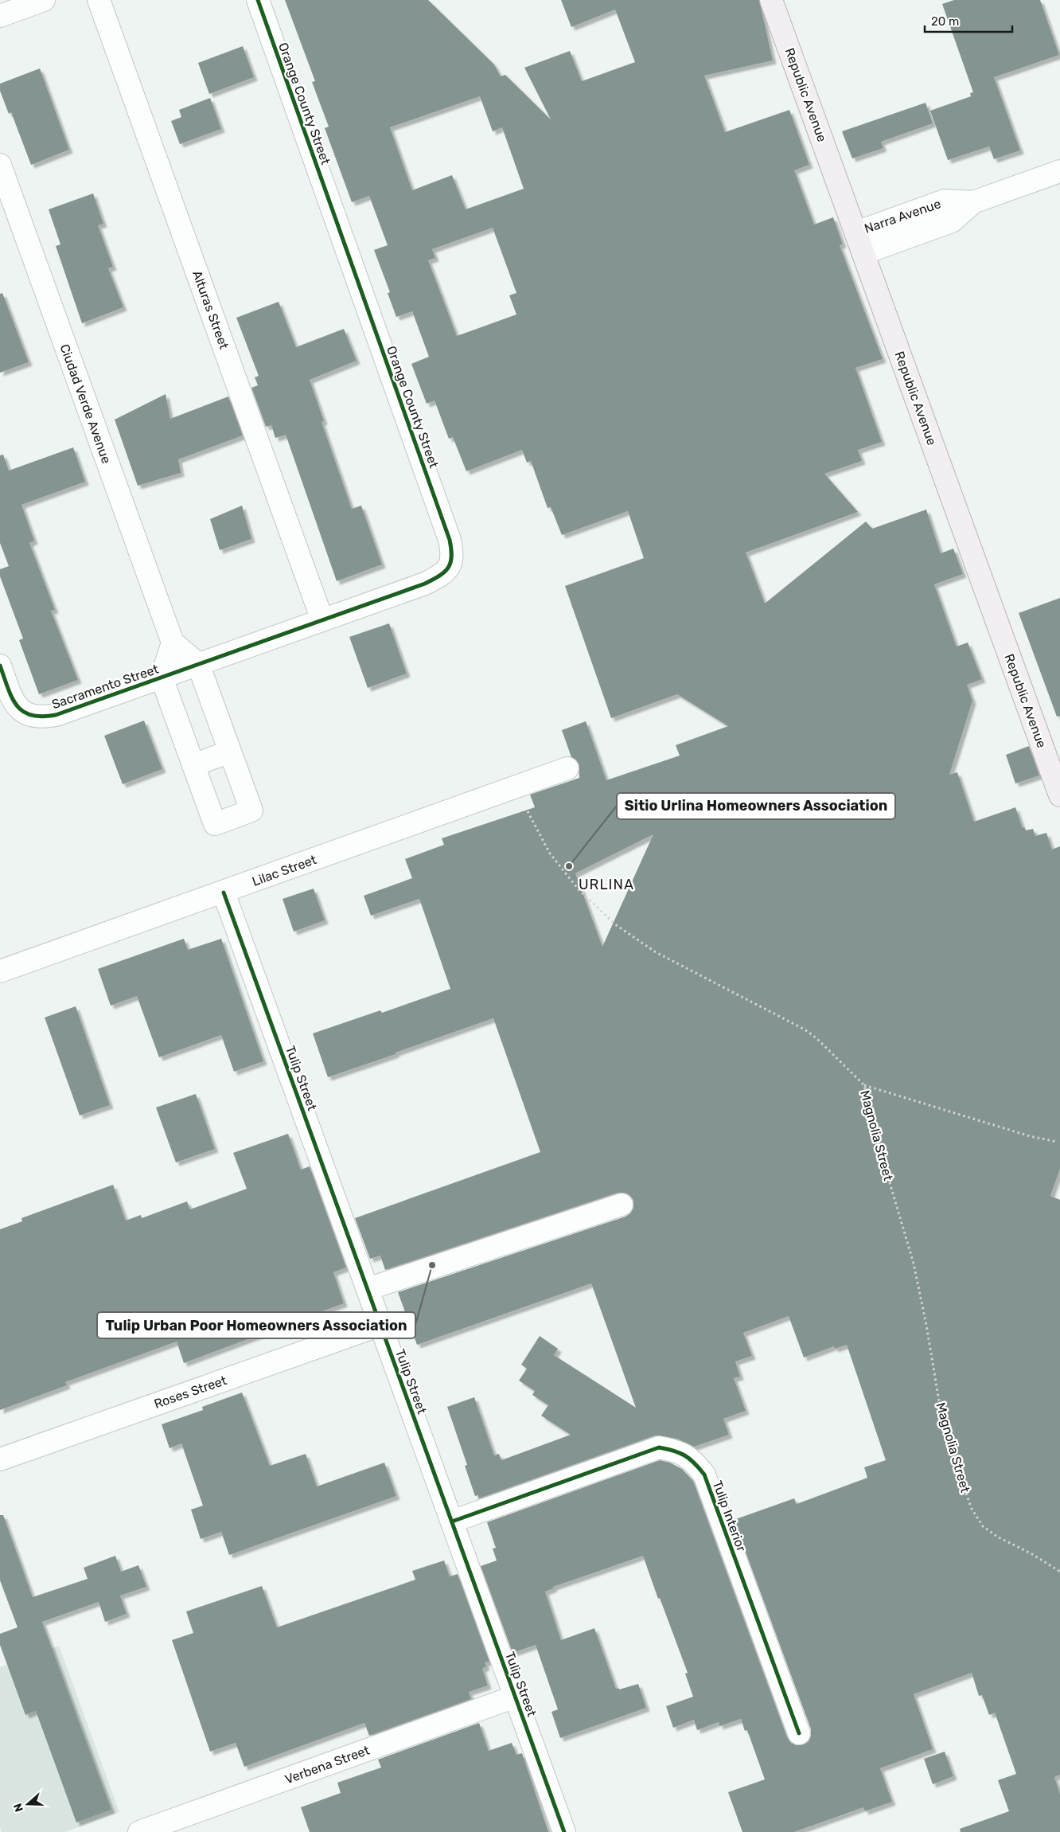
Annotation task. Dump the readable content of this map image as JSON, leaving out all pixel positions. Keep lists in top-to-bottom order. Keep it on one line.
{"streets":{"main road":["Republic Avenue"],"street":["Orange County Street","Narra Avenue","Alturas Street","Ciudad Verde Avenue","Sacramento Street","Lilac Street","Tulip Street","Roses Street","Tulip Interior","Verbena Street"],"path":["Magnolia Street"]},"crossings":[["Republic Avenue","Narra Avenue"],["Orange County Street","Alturas Street"],["Orange County Street","Sacramento Street"],["Lilac Street","Tulip Street"],["Lilac Street","Magnolia Street"],["Tulip Street","Roses Street"],["Tulip Street","Tulip Interior"],["Tulip Street","Verbena Street"]],"districts":["URLINA"],"places":["Sitio Urlina Homeowners Association","Tulip Urban Poor Homeowners Association"],"scale_bar":"20 m","north":"left"}
